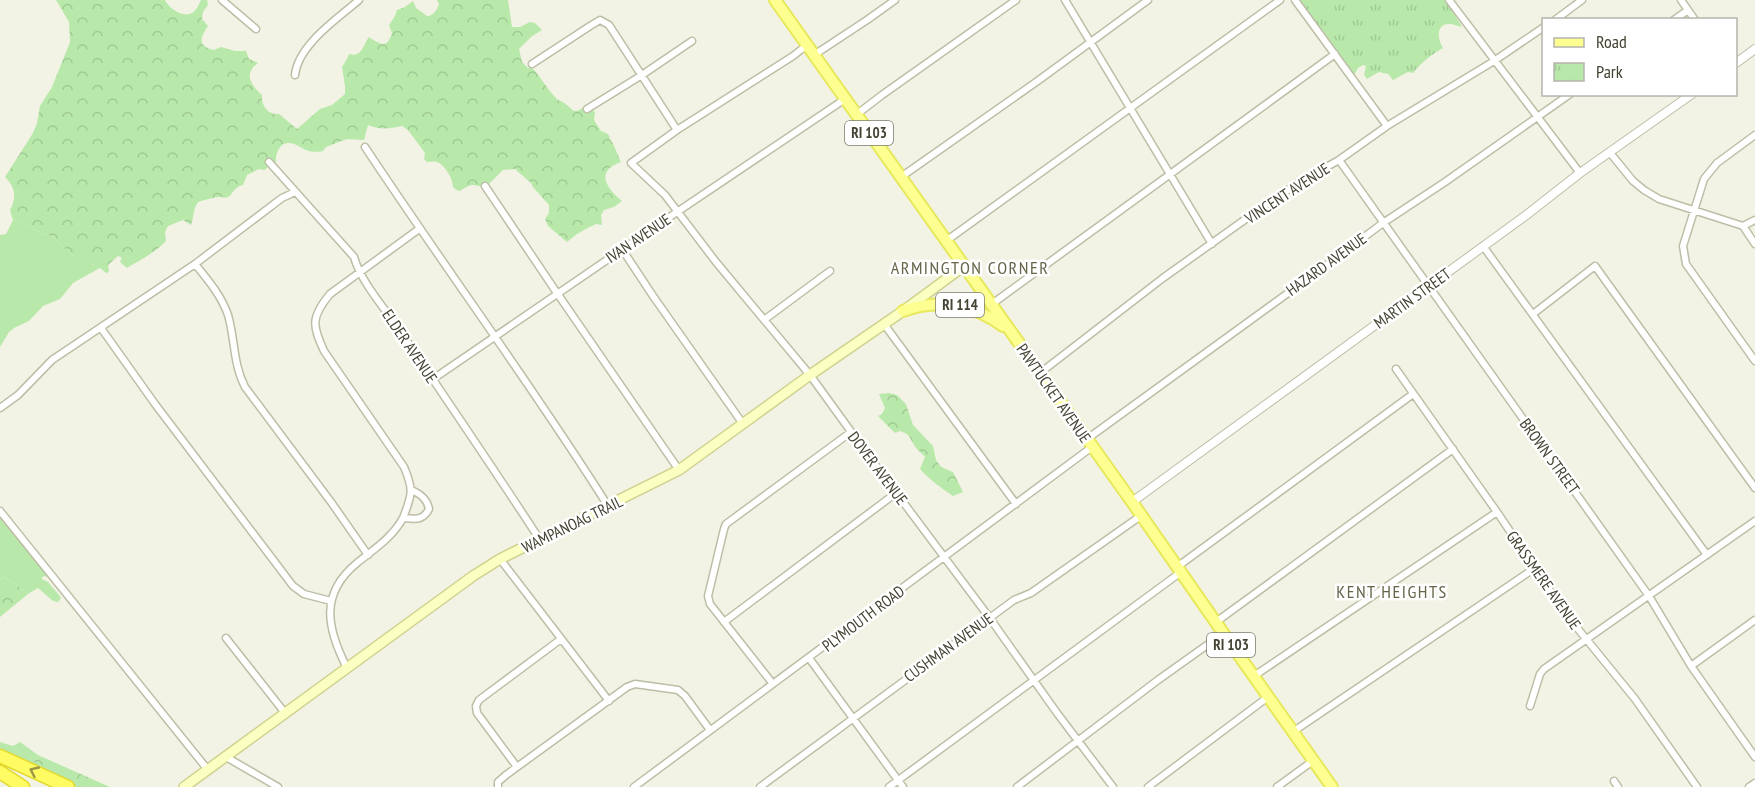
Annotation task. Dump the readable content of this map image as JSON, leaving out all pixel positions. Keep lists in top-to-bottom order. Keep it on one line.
{"streets":{"main road":["RI 103","RI 114","PAWTUCKET AVENUE","WAMPANOAG TRAIL"],"street":["VINCENT AVENUE","IVAN AVENUE","HAZARD AVENUE","MARTIN STREET","ELDER AVENUE","BROWN STREET","DOVER AVENUE","GRASSMERE AVENUE","PLYMOUTH ROAD","CUSHMAN AVENUE"]},"crossings":[["VINCENT AVENUE","PAWTUCKET AVENUE"],["VINCENT AVENUE","BROWN STREET"],["IVAN AVENUE","ELDER AVENUE"],["IVAN AVENUE","PAWTUCKET AVENUE"],["IVAN AVENUE","DOVER AVENUE"],["HAZARD AVENUE","PAWTUCKET AVENUE"],["HAZARD AVENUE","BROWN STREET"],["HAZARD AVENUE","PLYMOUTH ROAD"],["MARTIN STREET","PAWTUCKET AVENUE"],["MARTIN STREET","BROWN STREET"],["RI 114","PAWTUCKET AVENUE"],["RI 114","WAMPANOAG TRAIL"],["ELDER AVENUE","WAMPANOAG TRAIL"],["PAWTUCKET AVENUE","WAMPANOAG TRAIL"],["PAWTUCKET AVENUE","PLYMOUTH ROAD"],["PAWTUCKET AVENUE","CUSHMAN AVENUE"],["DOVER AVENUE","WAMPANOAG TRAIL"],["DOVER AVENUE","PLYMOUTH ROAD"],["DOVER AVENUE","CUSHMAN AVENUE"]],"districts":["ARMINGTON CORNER","KENT HEIGHTS"],"legend":["Road","Park"]}
